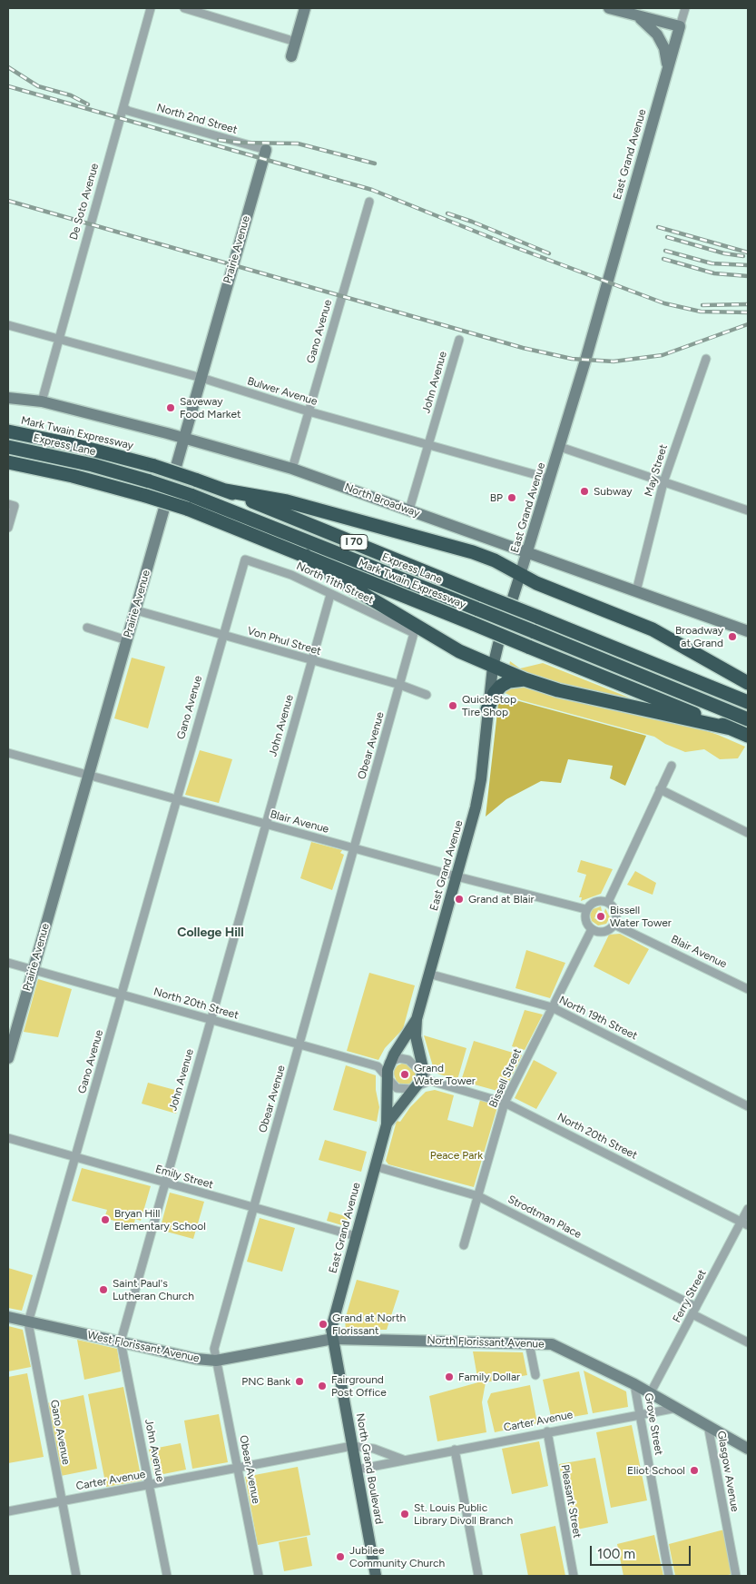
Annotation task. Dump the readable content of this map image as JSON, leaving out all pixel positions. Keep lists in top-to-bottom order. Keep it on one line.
{"streets":{"highway":["Mark Twain Expressway","Express Lane","I 70"],"main road":["East Grand Avenue","Prairie Avenue","North Broadway","North Florissant Avenue","West Florissant Avenue","North Grand Boulevard"],"street":["North 2nd Street","De Soto Avenue","Gano Avenue","John Avenue","Bulwer Avenue","May Street","North 11th Street","Von Phul Street","Obear Avenue","Blair Avenue","North 20th Street","North 19th Street","Bissell Street","Emily Street","Strodtman Place","Ferry Street","Carter Avenue","Grove Street","Glasgow Avenue","Pleasant Street"]},"crossings":[["North 2nd Street","De Soto Avenue"],["North 2nd Street","Prairie Avenue"],["East Grand Avenue","Bulwer Avenue"],["East Grand Avenue","North Broadway"],["East Grand Avenue","Blair Avenue"],["East Grand Avenue","North 20th Street"],["East Grand Avenue","North 19th Street"],["East Grand Avenue","Emily Street"],["East Grand Avenue","Strodtman Place"],["East Grand Avenue","North Florissant Avenue"],["East Grand Avenue","West Florissant Avenue"],["East Grand Avenue","North Grand Boulevard"],["De Soto Avenue","Bulwer Avenue"],["De Soto Avenue","North Broadway"],["Prairie Avenue","Bulwer Avenue"],["Prairie Avenue","North Broadway"],["Prairie Avenue","Von Phul Street"],["Prairie Avenue","Blair Avenue"],["Prairie Avenue","North 20th Street"],["Gano Avenue","Bulwer Avenue"],["Gano Avenue","North Broadway"],["Gano Avenue","North 11th Street"],["Gano Avenue","Von Phul Street"],["Gano Avenue","Blair Avenue"],["Gano Avenue","North 20th Street"],["Gano Avenue","Emily Street"],["Gano Avenue","West Florissant Avenue"],["Gano Avenue","Carter Avenue"],["John Avenue","Bulwer Avenue"],["John Avenue","North Broadway"],["John Avenue","North 11th Street"],["John Avenue","Von Phul Street"],["John Avenue","Blair Avenue"],["John Avenue","North 20th Street"],["John Avenue","Emily Street"],["John Avenue","West Florissant Avenue"],["John Avenue","Carter Avenue"],["May Street","North Broadway"],["North 11th Street","Obear Avenue"],["Von Phul Street","Obear Avenue"],["Obear Avenue","Blair Avenue"],["Obear Avenue","North 20th Street"],["Obear Avenue","Emily Street"],["Obear Avenue","West Florissant Avenue"],["Obear Avenue","Carter Avenue"],["Blair Avenue","Bissell Street"],["North 20th Street","Bissell Street"],["North 20th Street","Ferry Street"],["North 19th Street","Bissell Street"],["Bissell Street","Strodtman Place"],["Strodtman Place","Ferry Street"],["Ferry Street","North Florissant Avenue"],["North Florissant Avenue","West Florissant Avenue"],["North Florissant Avenue","Carter Avenue"],["North Florissant Avenue","Grove Street"],["North Florissant Avenue","North Grand Boulevard"],["North Florissant Avenue","Glasgow Avenue"],["West Florissant Avenue","North Grand Boulevard"],["Carter Avenue","Grove Street"],["Carter Avenue","North Grand Boulevard"],["Carter Avenue","Pleasant Street"]],"districts":["College Hill"],"parks":["Peace Park"],"places":["Saveway Food Market","Subway","BP","Broadway at Grand","Quick Stop Tire Shop","Grand at Blair","Bissell Water Tower","Grand Water Tower","Bryan Hill Elementary School","Saint Paul's Lutheran Church","Grand at North Florissant","Family Dollar","PNC Bank","Fairground Post Office","Eliot School","St. Louis Public Library Divoll Branch","Jubilee Community Church"],"scale_bar":"100 m"}
